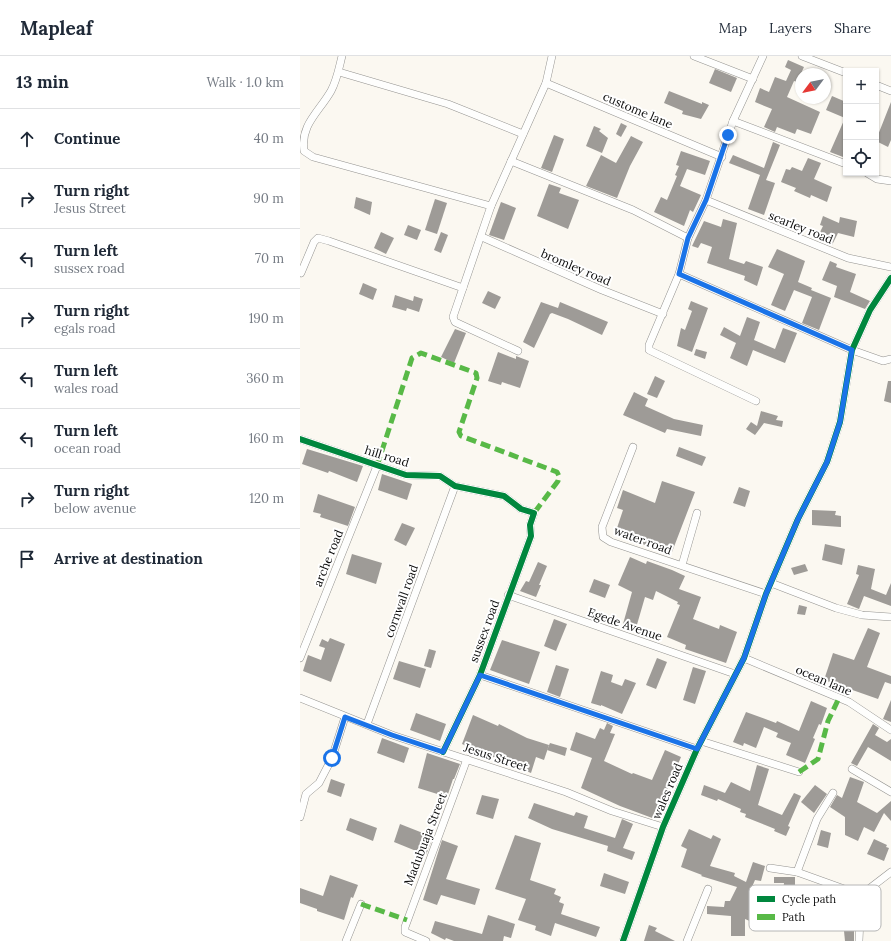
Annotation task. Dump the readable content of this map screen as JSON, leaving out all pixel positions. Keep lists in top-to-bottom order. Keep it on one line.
{"streets":{"street":["custome lane","scarley road","bromley road","hill road","water road","arche road","cornwall road","Egede Avenue","sussex road","ocean lane","Jesus Street","wales road","Madubuaja Street"]},"crossings":[["hill road","arche road"],["hill road","cornwall road"],["hill road","sussex road"],["water road","wales road"],["cornwall road","Jesus Street"],["Egede Avenue","sussex road"],["Egede Avenue","wales road"],["sussex road","Jesus Street"],["ocean lane","wales road"],["Jesus Street","wales road"],["Jesus Street","Madubuaja Street"]],"legend":["Cycle path","Path"],"north":"bottom left","page":{"header":"Mapleaf","nav":["Map","Layers","Share"],"heading":["13 min","Walk · 1.0 km"],"map_buttons":["+","−"],"list":[["Continue","40 m"],["Turn right","Jesus Street","90 m"],["Turn left","sussex road","70 m"],["Turn right","egals road","190 m"],["Turn left","wales road","360 m"],["Turn left","ocean road","160 m"],["Turn right","below avenue","120 m"],"Arrive at destination"]}}
